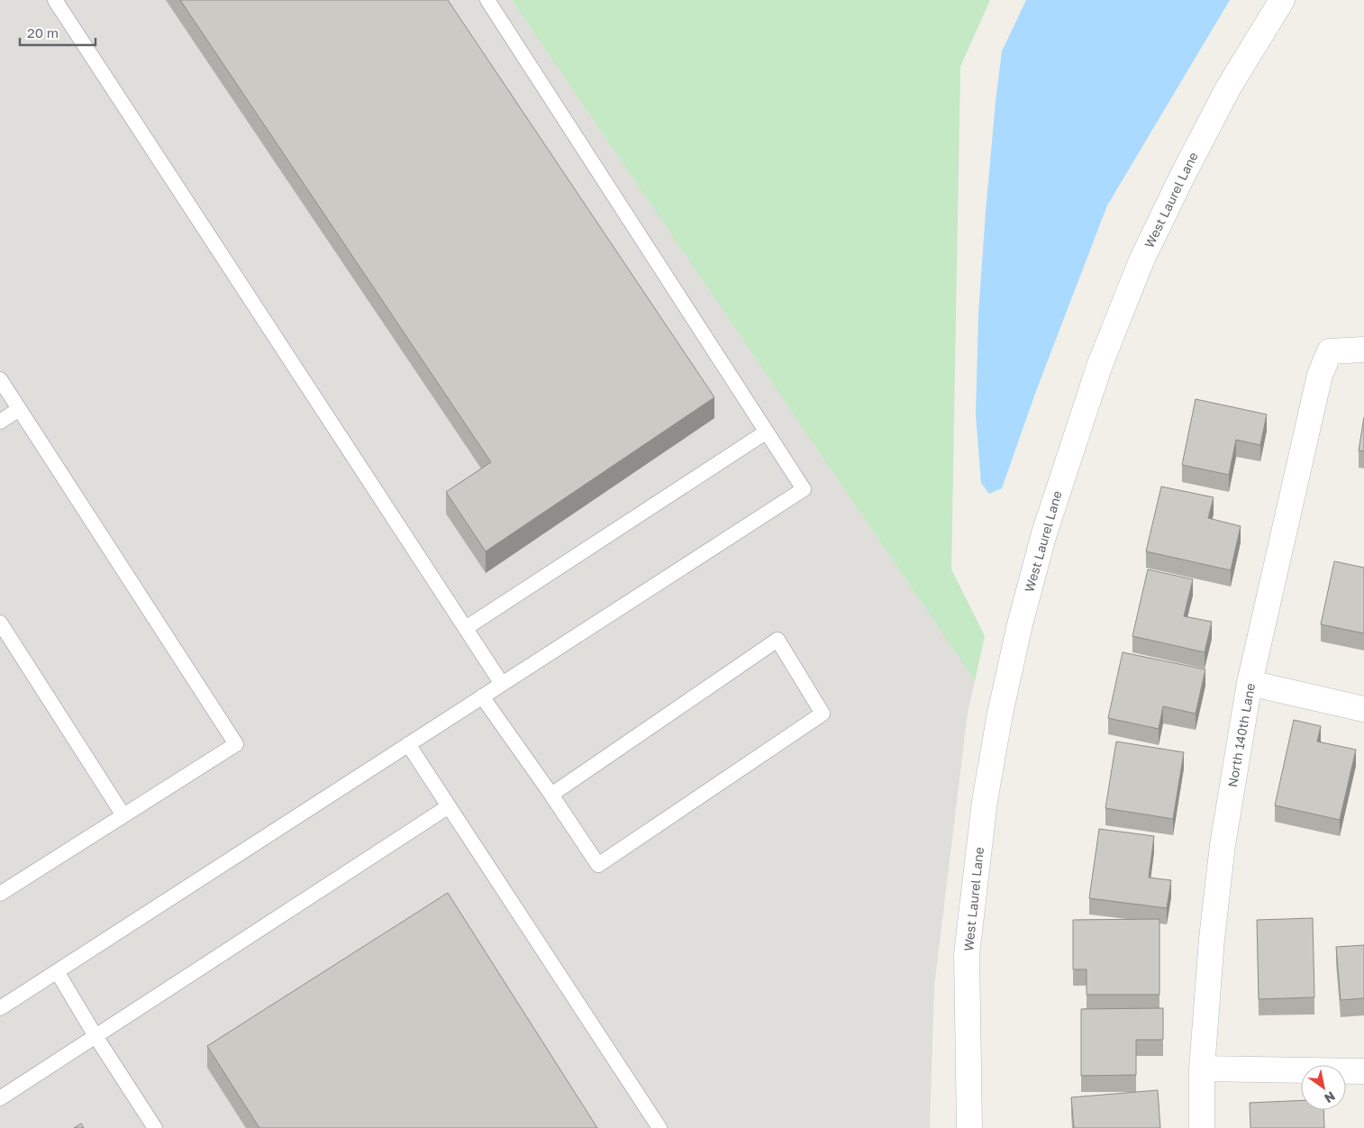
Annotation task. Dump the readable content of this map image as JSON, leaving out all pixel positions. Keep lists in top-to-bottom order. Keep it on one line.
{"streets":{"street":["West Laurel Lane","North 140th Lane"]},"scale_bar":"20 m","north":"bottom right"}
